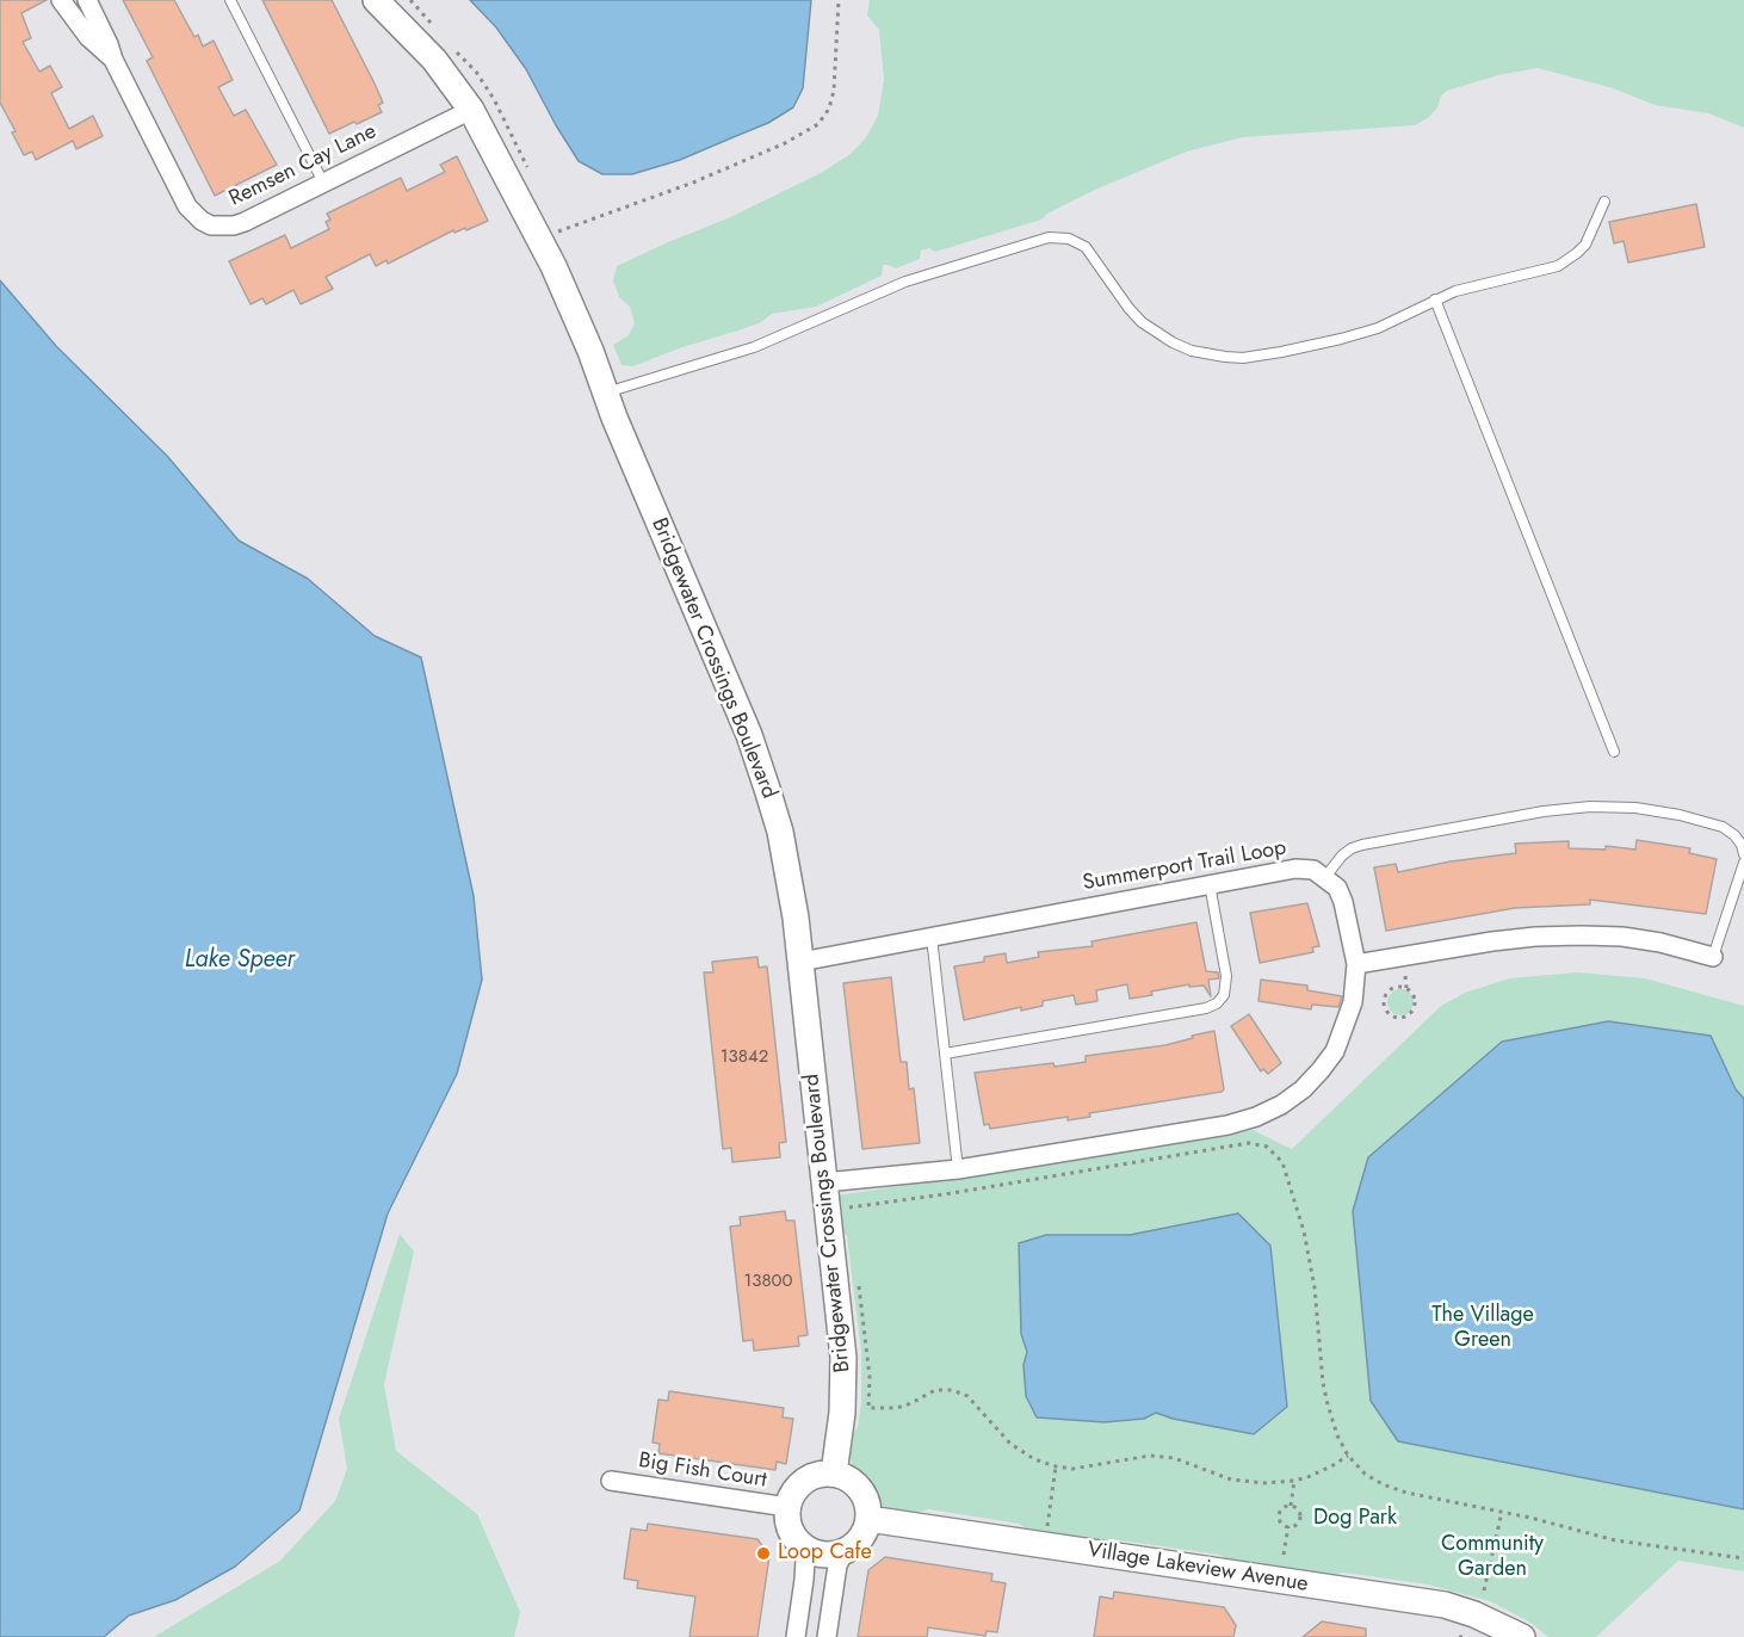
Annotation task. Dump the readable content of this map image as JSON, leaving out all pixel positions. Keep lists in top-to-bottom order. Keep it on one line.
{"streets":{"street":["Remsen Cay Lane","Bridgewater Crossings Boulevard","Summerport Trail Loop","Big Fish Court","Village Lakeview Avenue"]},"crossings":[["Remsen Cay Lane","Bridgewater Crossings Boulevard"],["Bridgewater Crossings Boulevard","Summerport Trail Loop"],["Bridgewater Crossings Boulevard","Big Fish Court"],["Bridgewater Crossings Boulevard","Village Lakeview Avenue"],["Big Fish Court","Village Lakeview Avenue"]],"water":["Lake Speer"],"parks":["The Village Green","Dog Park","Community Garden"],"places":["Loop Cafe"],"house_numbers":["13842","13800"]}
